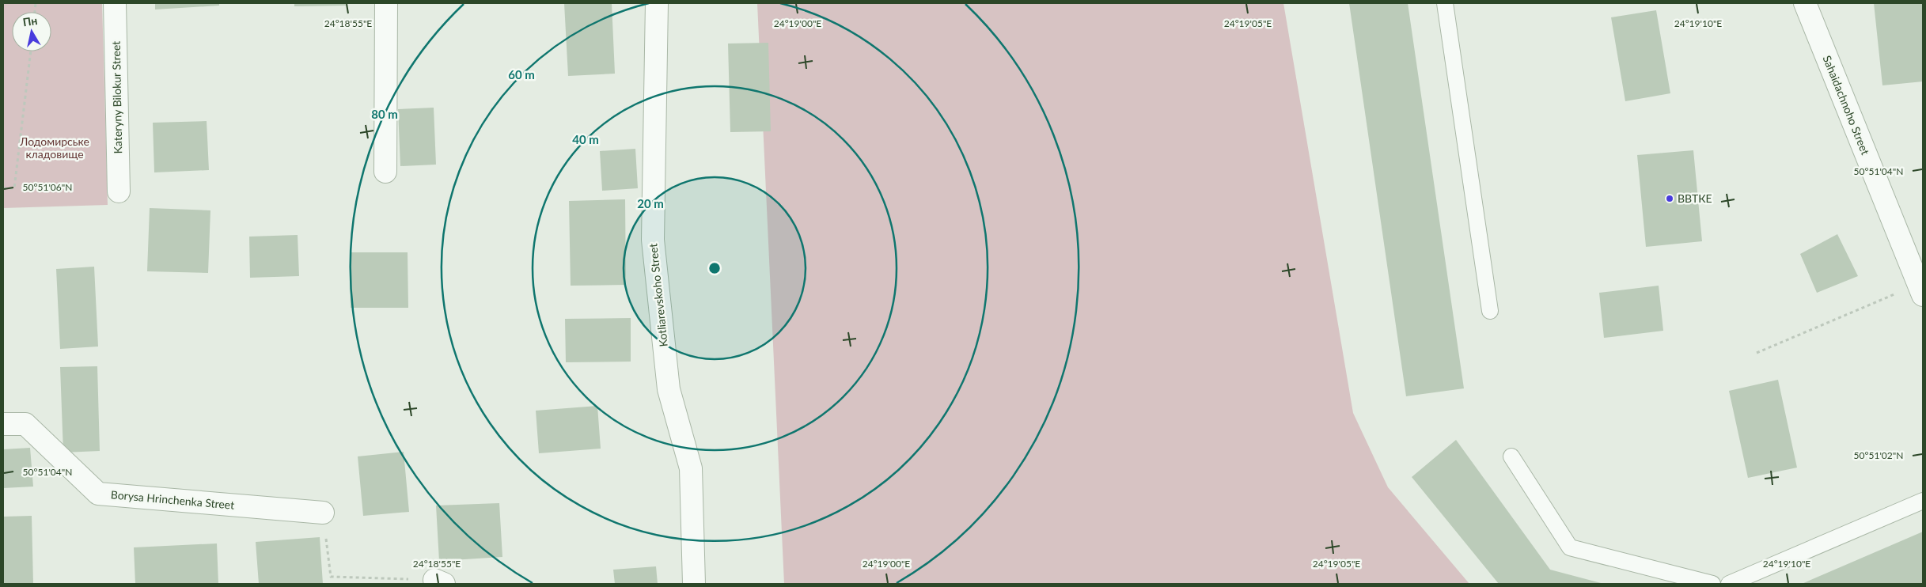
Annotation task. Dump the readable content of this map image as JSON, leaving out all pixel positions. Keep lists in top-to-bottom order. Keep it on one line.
{"streets":{"street":["Kateryny Bilokur Street","Sahaidachnoho Street","Kotliarevskoho Street","Borysa Hrinchenka Street"]},"parks":["Лодомирське кладовище"],"places":["ВВТКЕ"],"north":"top","coordinates":["24°18'55\"E","24°19'00\"E","24°19'05\"E","24°19'10\"E","50°51'04\"N","50°51'06\"N","50°51'02\"N"],"rings":["60 m","80 m","40 m","20 m"]}
